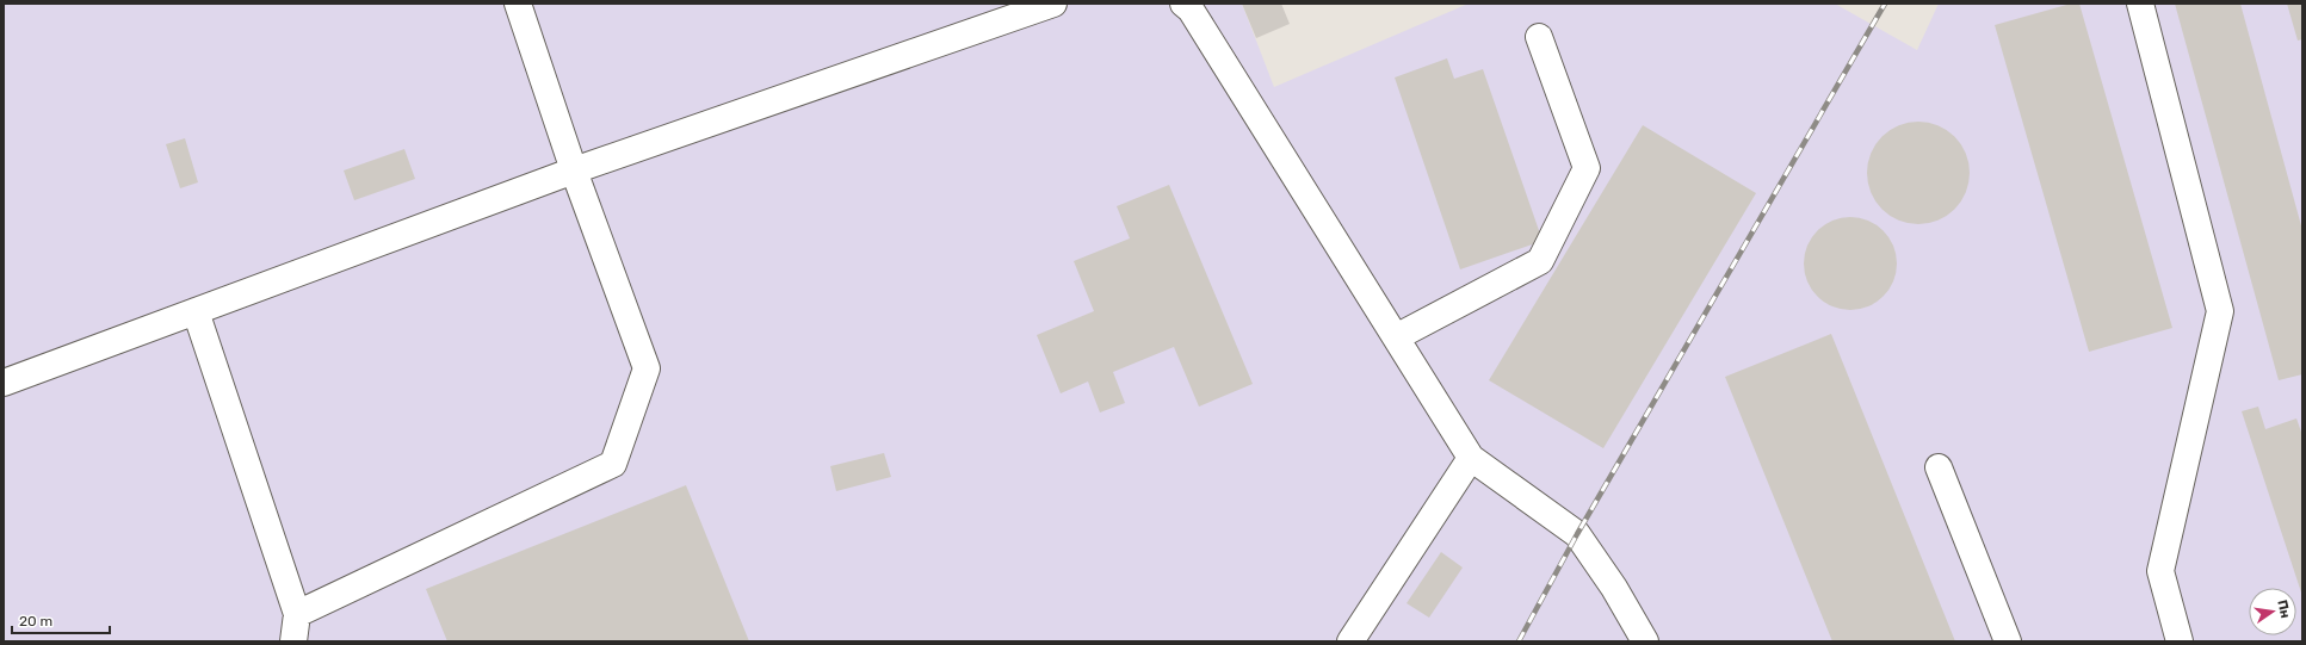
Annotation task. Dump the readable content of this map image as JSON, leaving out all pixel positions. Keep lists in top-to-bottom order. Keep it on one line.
{"scale_bar":"20 m","north":"right"}
